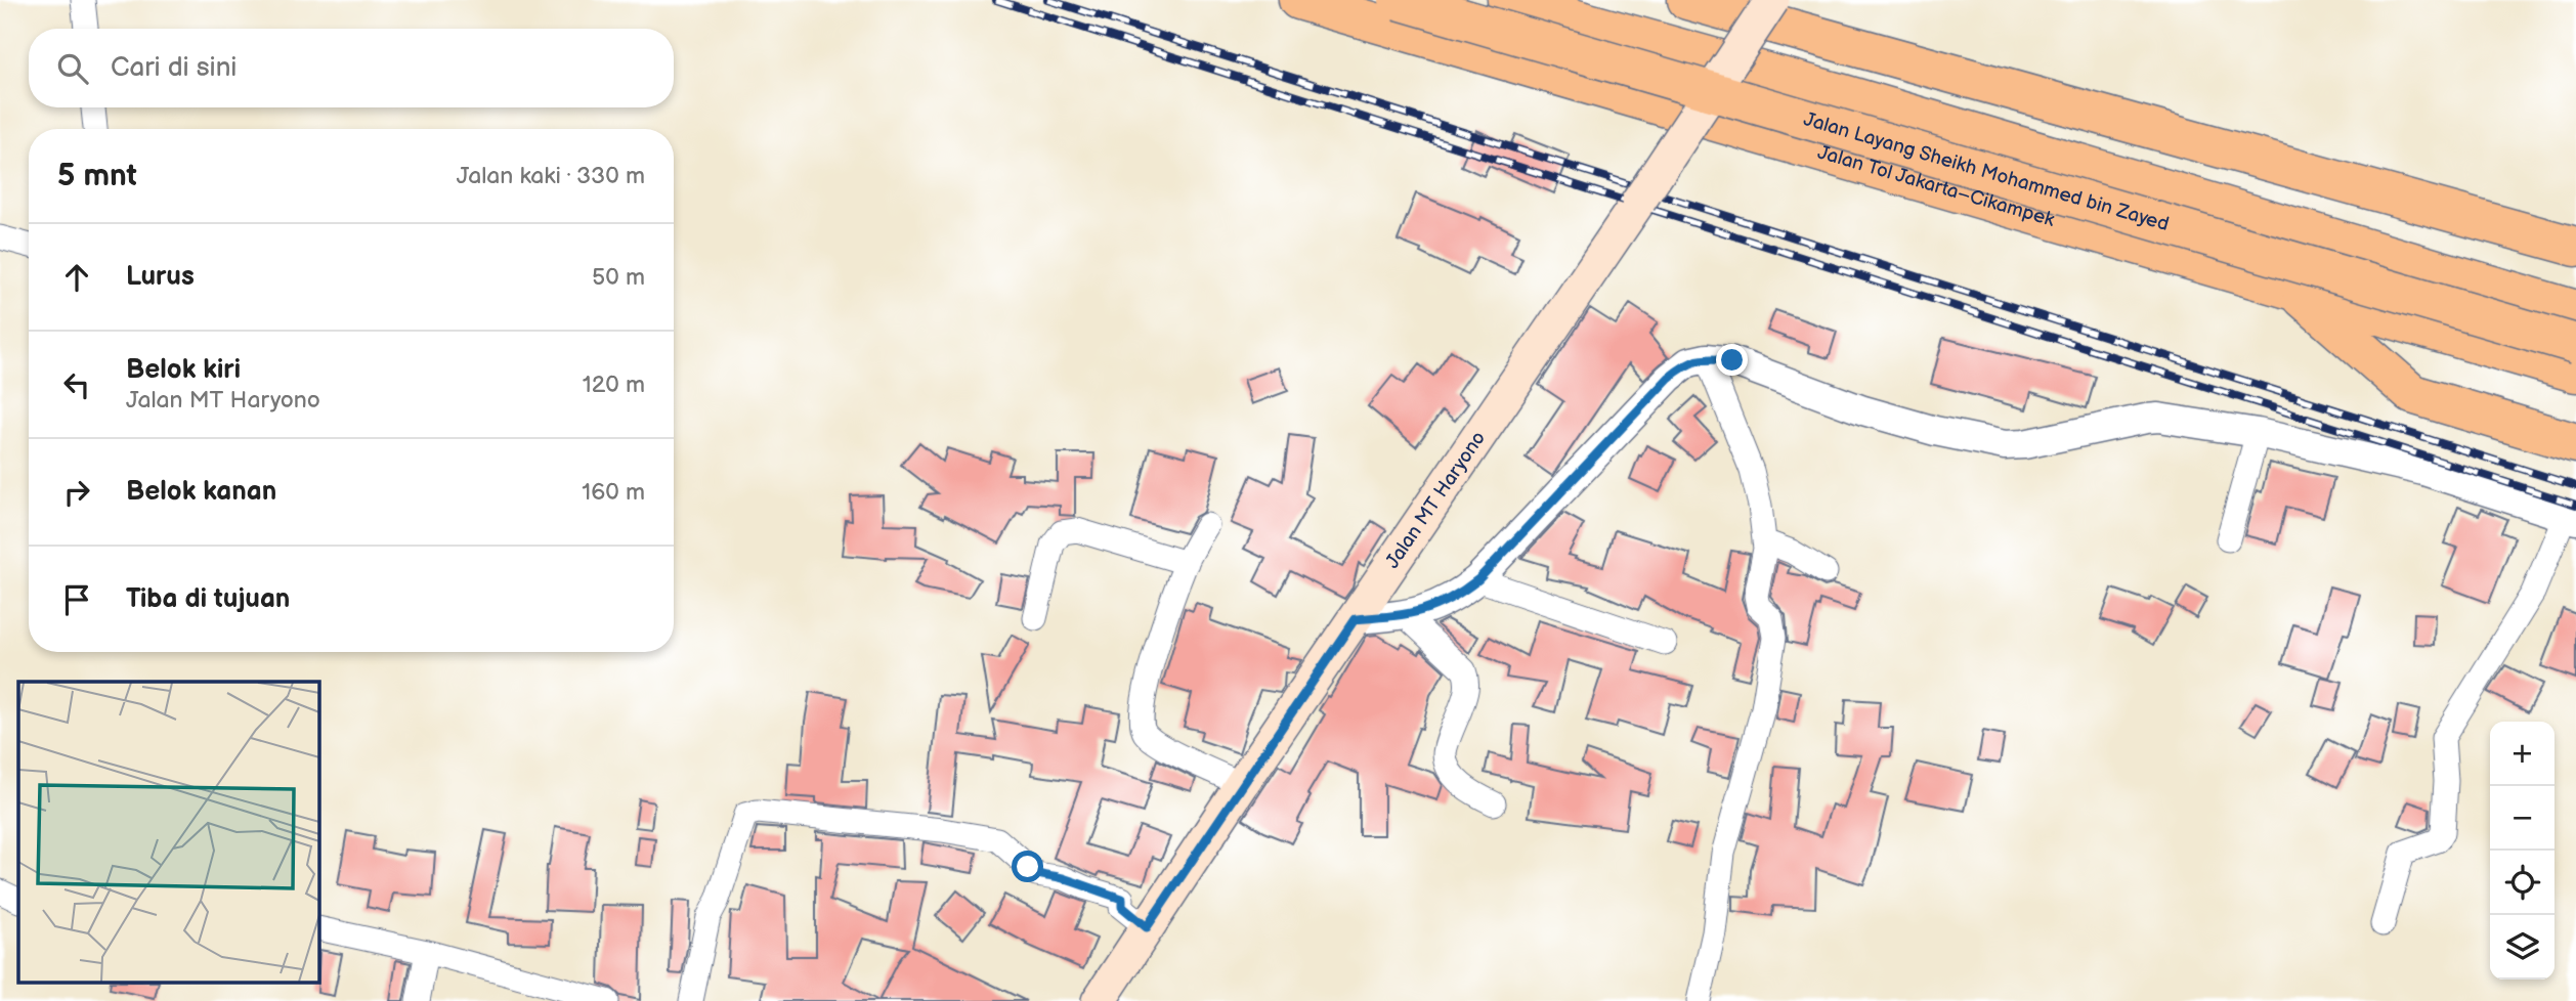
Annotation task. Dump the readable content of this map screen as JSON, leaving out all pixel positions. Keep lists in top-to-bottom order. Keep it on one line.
{"streets":{"highway":["Jalan Layang Sheikh Mohammed bin Zayed","Jalan Tol Jakarta–Cikampek"],"main road":["Jalan MT Haryono"]},"page":{"search":"Cari di sini","heading":["5 mnt","Jalan kaki · 330 m"],"list":[["Lurus","50 m"],["Belok kiri","Jalan MT Haryono","120 m"],["Belok kanan","160 m"],"Tiba di tujuan"],"map_buttons":["+","−"]}}
